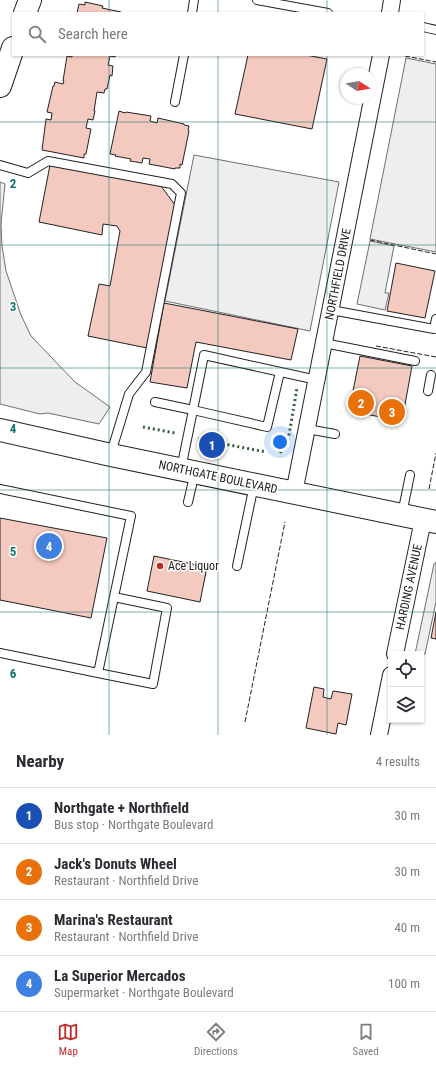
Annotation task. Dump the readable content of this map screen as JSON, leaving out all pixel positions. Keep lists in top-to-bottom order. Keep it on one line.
{"streets":{"main road":["NORTHGATE BOULEVARD"],"street":["NORTHFIELD DRIVE","HARDING AVENUE"]},"crossings":[["NORTHFIELD DRIVE","NORTHGATE BOULEVARD"],["NORTHGATE BOULEVARD","HARDING AVENUE"]],"places":["Ace Liquor"],"north":"right","page":{"search":"Search here","pins":["2","3","1","4"],"heading":["Nearby","4 results"],"list":[{"mark":"1","name":"Northgate + Northfield","note":"Bus stop · Northgate Boulevard","value":"30 m"},{"mark":"2","name":"Jack's Donuts Wheel","note":"Restaurant · Northfield Drive","value":"30 m"},{"mark":"3","name":"Marina's Restaurant","note":"Restaurant · Northfield Drive","value":"40 m"},{"mark":"4","name":"La Superior Mercados","note":"Supermarket · Northgate Boulevard","value":"100 m"}],"nav":["Map","Directions","Saved"]},"grid":{"rows":["2","3","4","5","6"]}}
